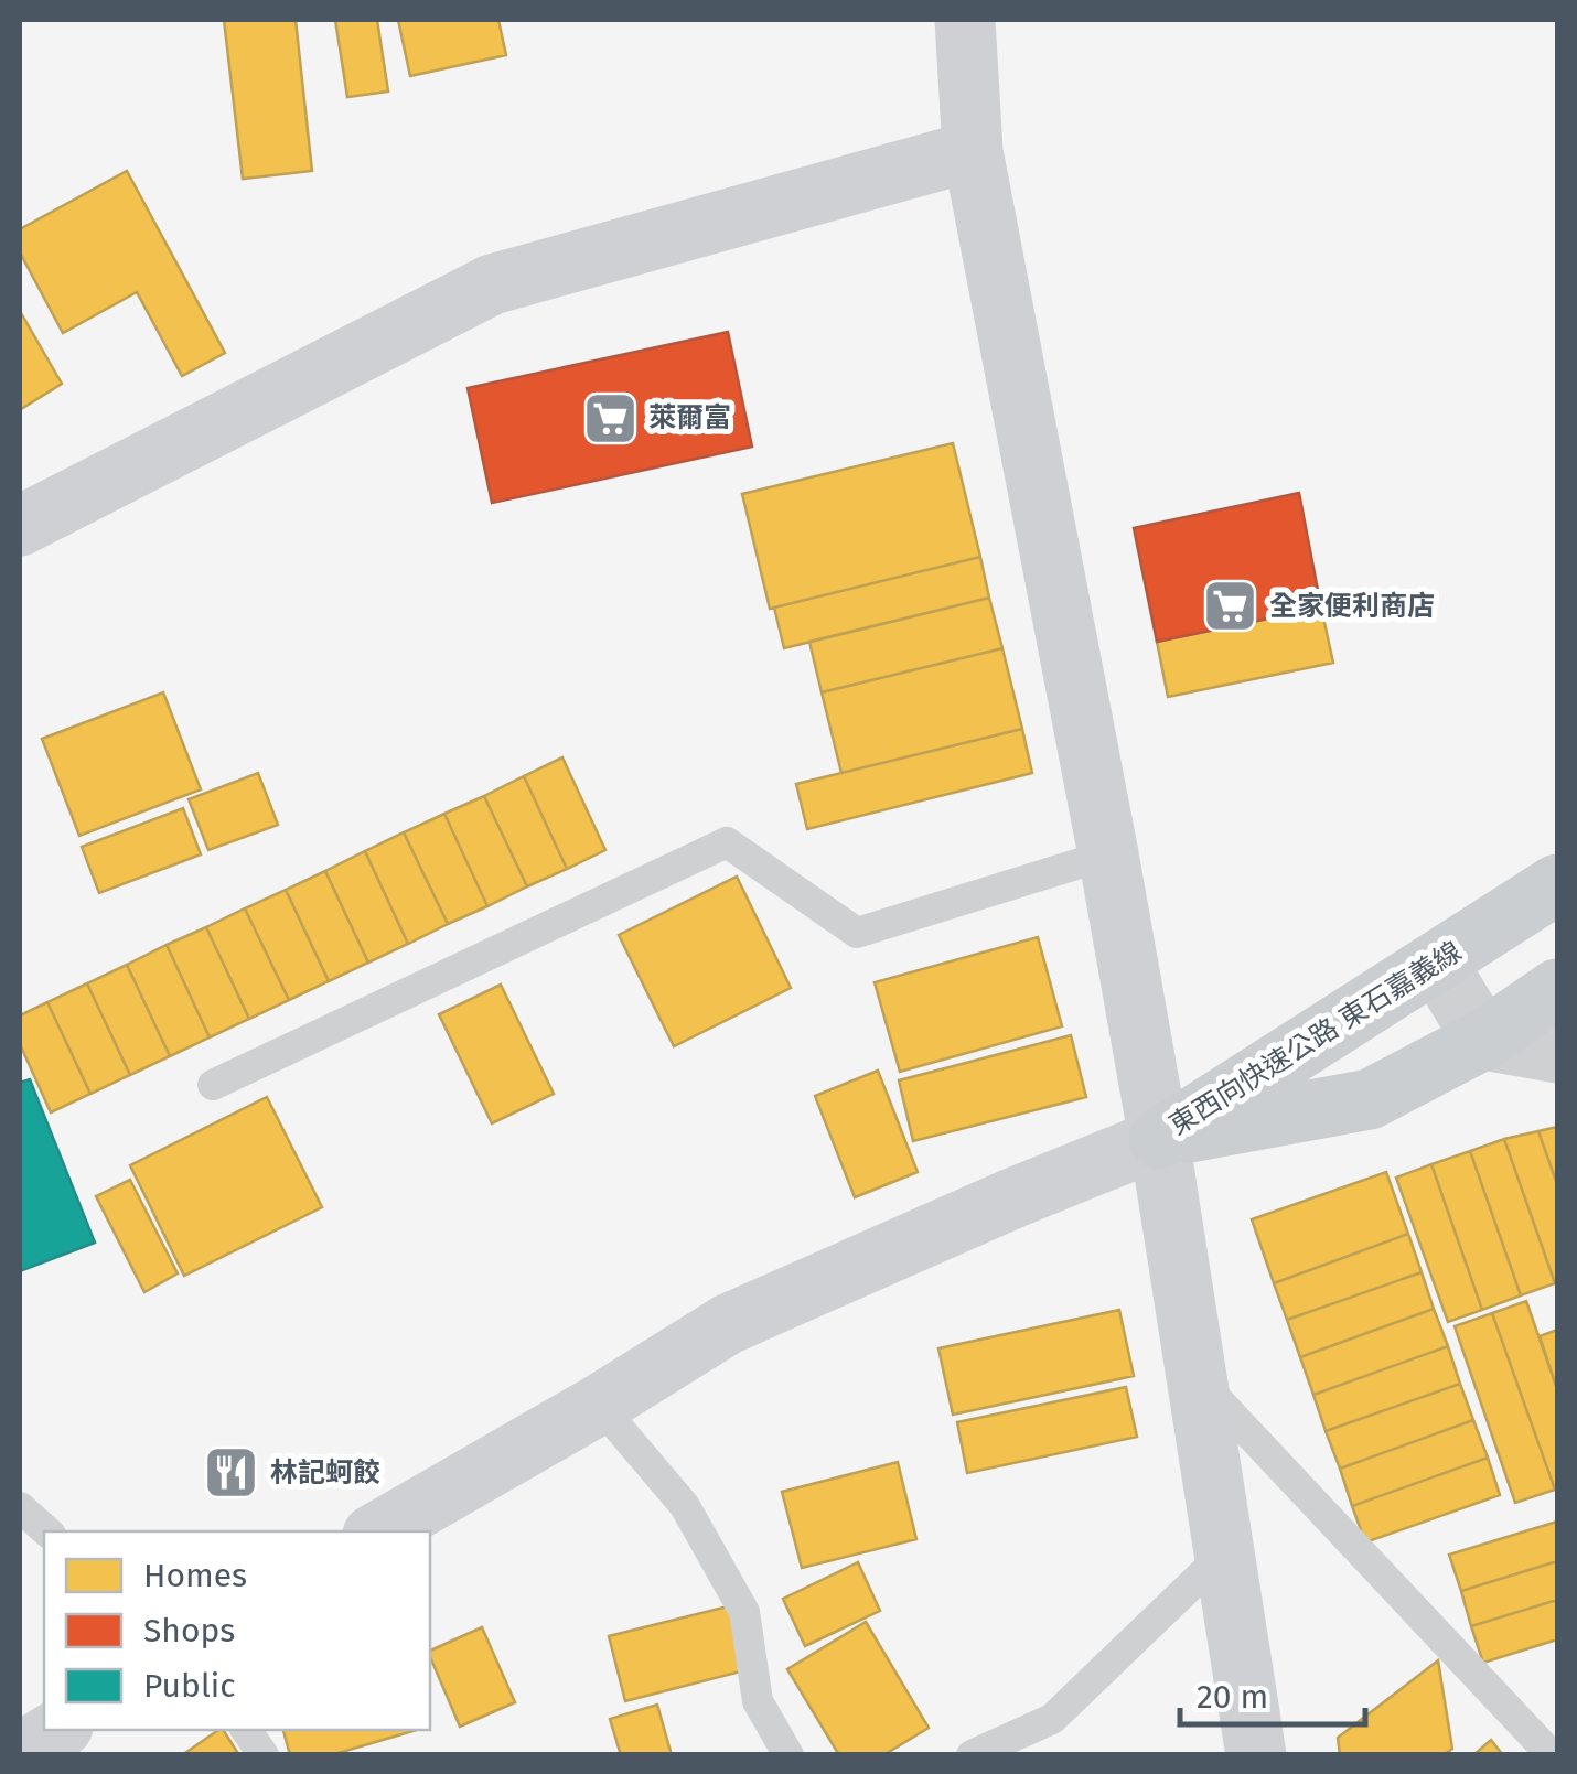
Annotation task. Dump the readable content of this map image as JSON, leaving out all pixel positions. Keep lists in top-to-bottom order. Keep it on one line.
{"streets":{"main road":["東西向快速公路 東石嘉義線"]},"places":{"supermarket":["萊爾富","全家便利商店"],"restaurant":["林記蚵餃"]},"legend":["Homes","Shops","Public"],"scale_bar":"20 m"}
